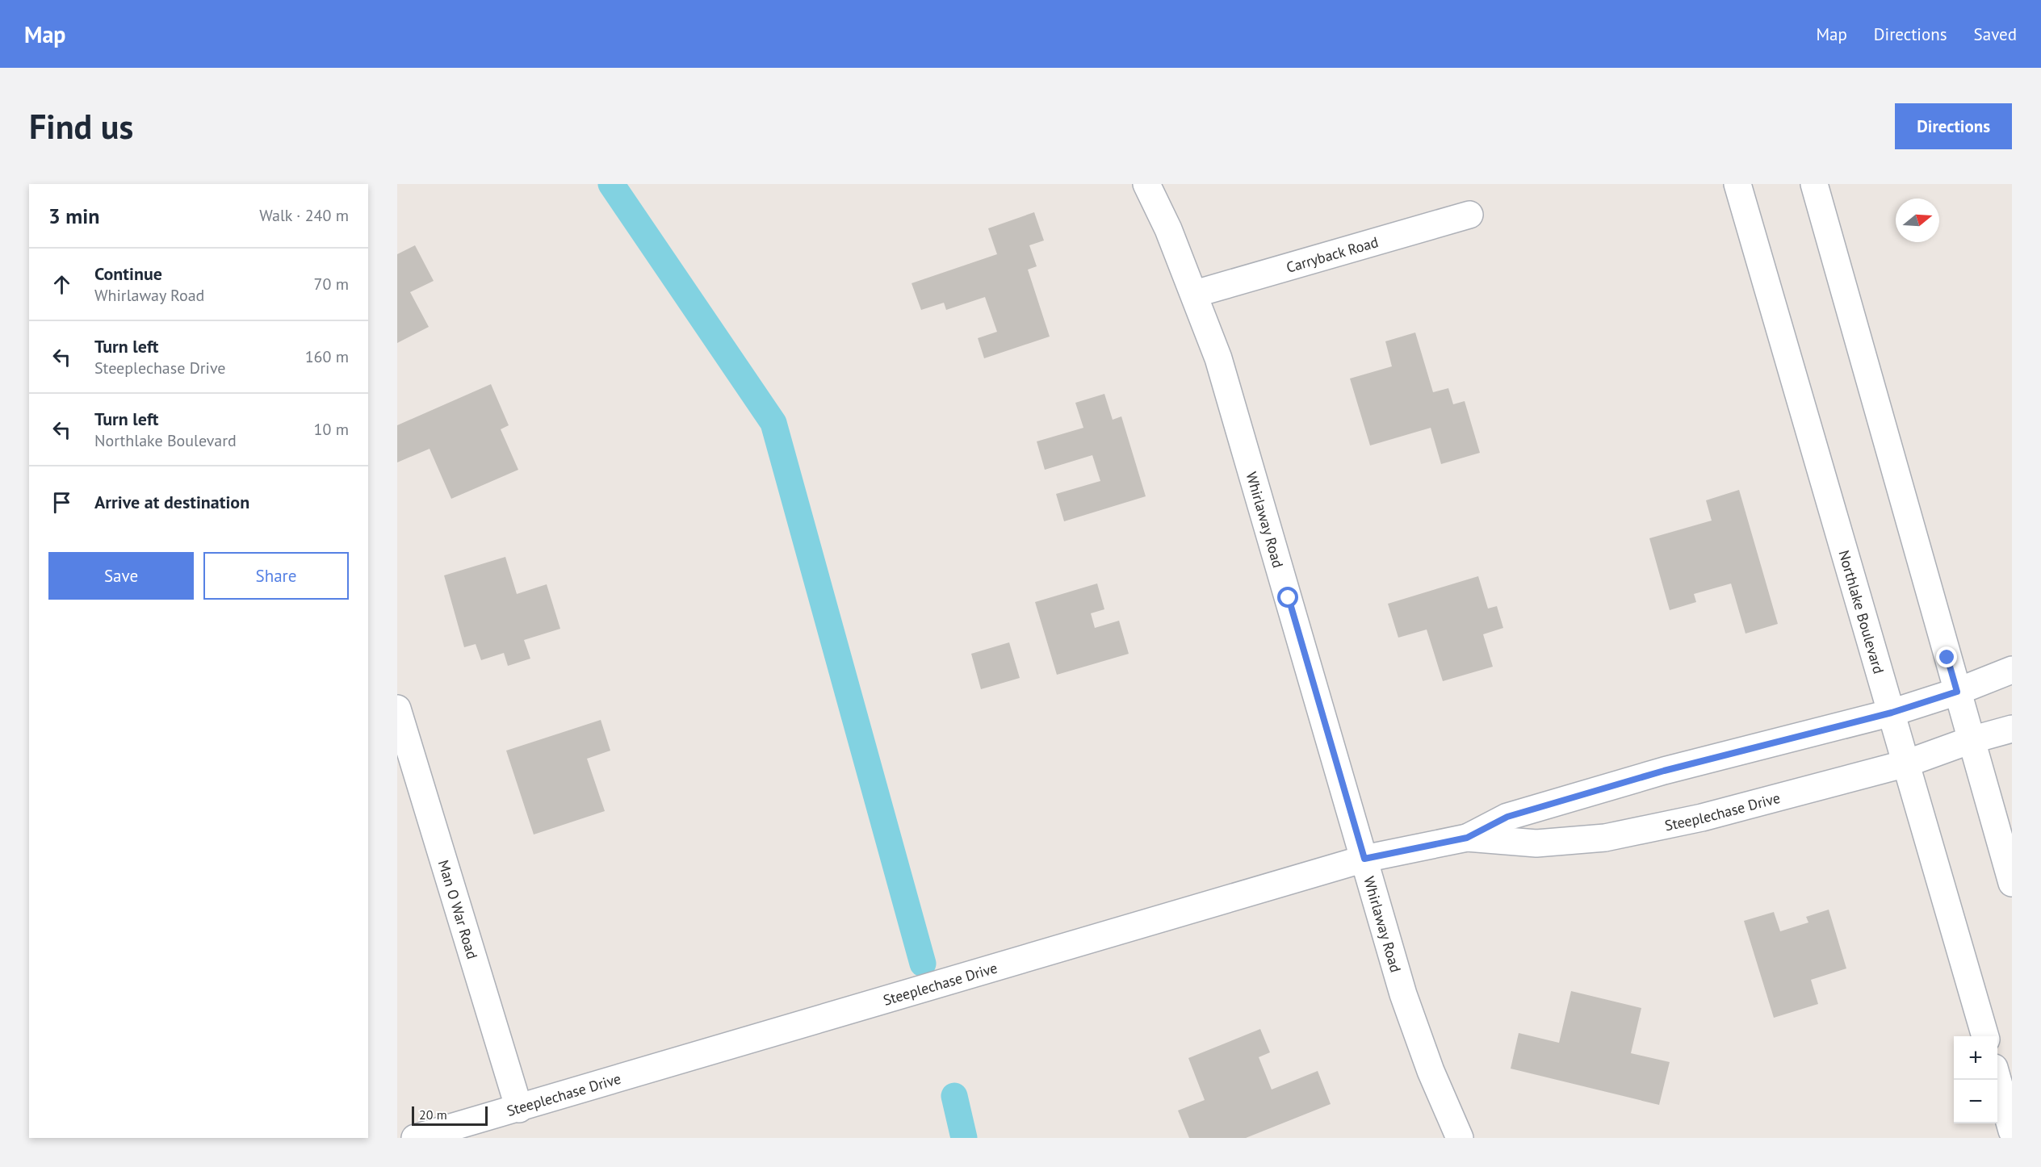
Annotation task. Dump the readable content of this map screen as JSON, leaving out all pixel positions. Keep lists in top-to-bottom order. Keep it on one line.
{"streets":{"street":["Carryback Road","Whirlaway Road","Northlake Boulevard","Steeplechase Drive","Man O War Road"]},"crossings":[["Carryback Road","Whirlaway Road"],["Whirlaway Road","Steeplechase Drive"],["Northlake Boulevard","Steeplechase Drive"],["Steeplechase Drive","Man O War Road"]],"scale_bar":"20 m","north":"right","page":{"header":"Map","nav":["Map","Directions","Saved"],"buttons":["Directions",["Save","Share"]],"title":"Find us","heading":["3 min","Walk · 240 m"],"list":[["Continue","Whirlaway Road","70 m"],["Turn left","Steeplechase Drive","160 m"],["Turn left","Northlake Boulevard","10 m"],"Arrive at destination"],"map_buttons":["+","−"],"scale":"20 m"}}
